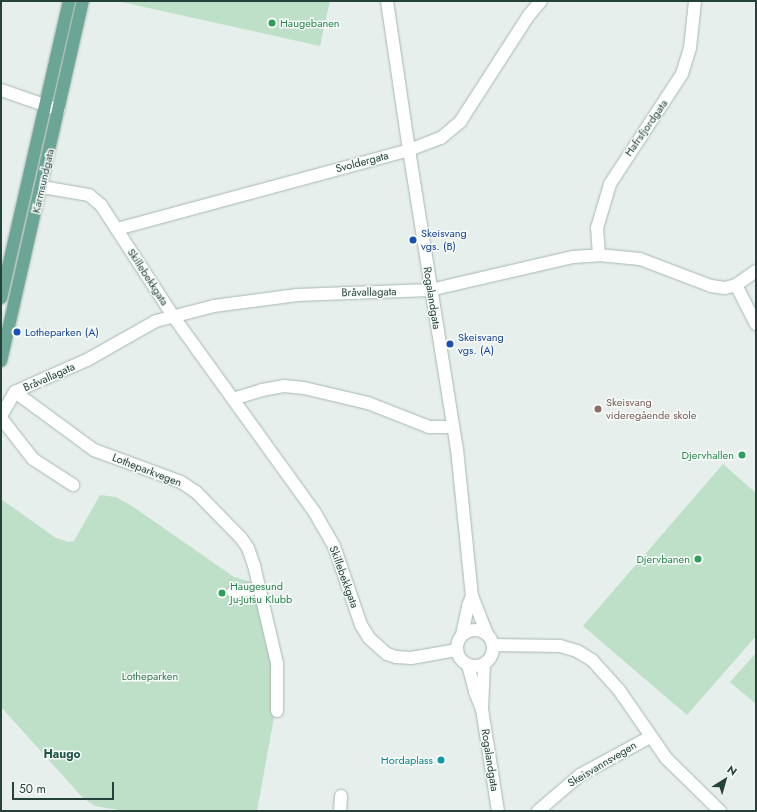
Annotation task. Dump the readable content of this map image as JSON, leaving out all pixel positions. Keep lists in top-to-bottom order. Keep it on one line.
{"streets":{"main road":["Karmsundgata"],"street":["Hafrsfjordgata","Svoldergata","Skillebekkgata","Bråvallagata","Rogalandgata","Lotheparkvegen","Skeisvannsvegen"]},"crossings":[["Hafrsfjordgata","Bråvallagata"],["Svoldergata","Skillebekkgata"],["Svoldergata","Rogalandgata"],["Karmsundgata","Skillebekkgata"],["Skillebekkgata","Bråvallagata"],["Skillebekkgata","Rogalandgata"],["Skillebekkgata","Skeisvannsvegen"],["Bråvallagata","Rogalandgata"],["Bråvallagata","Lotheparkvegen"],["Rogalandgata","Skeisvannsvegen"]],"districts":["Haugo"],"parks":["Lotheparken"],"places":["Haugebanen","Skeisvang vgs. (B)","Lotheparken (A)","Skeisvang vgs. (A)","Skeisvang videregående skole","Djervhallen","Djervbanen","Haugesund Ju-Jutsu Klubb","Hordaplass"],"scale_bar":"50 m","north":"top right"}
